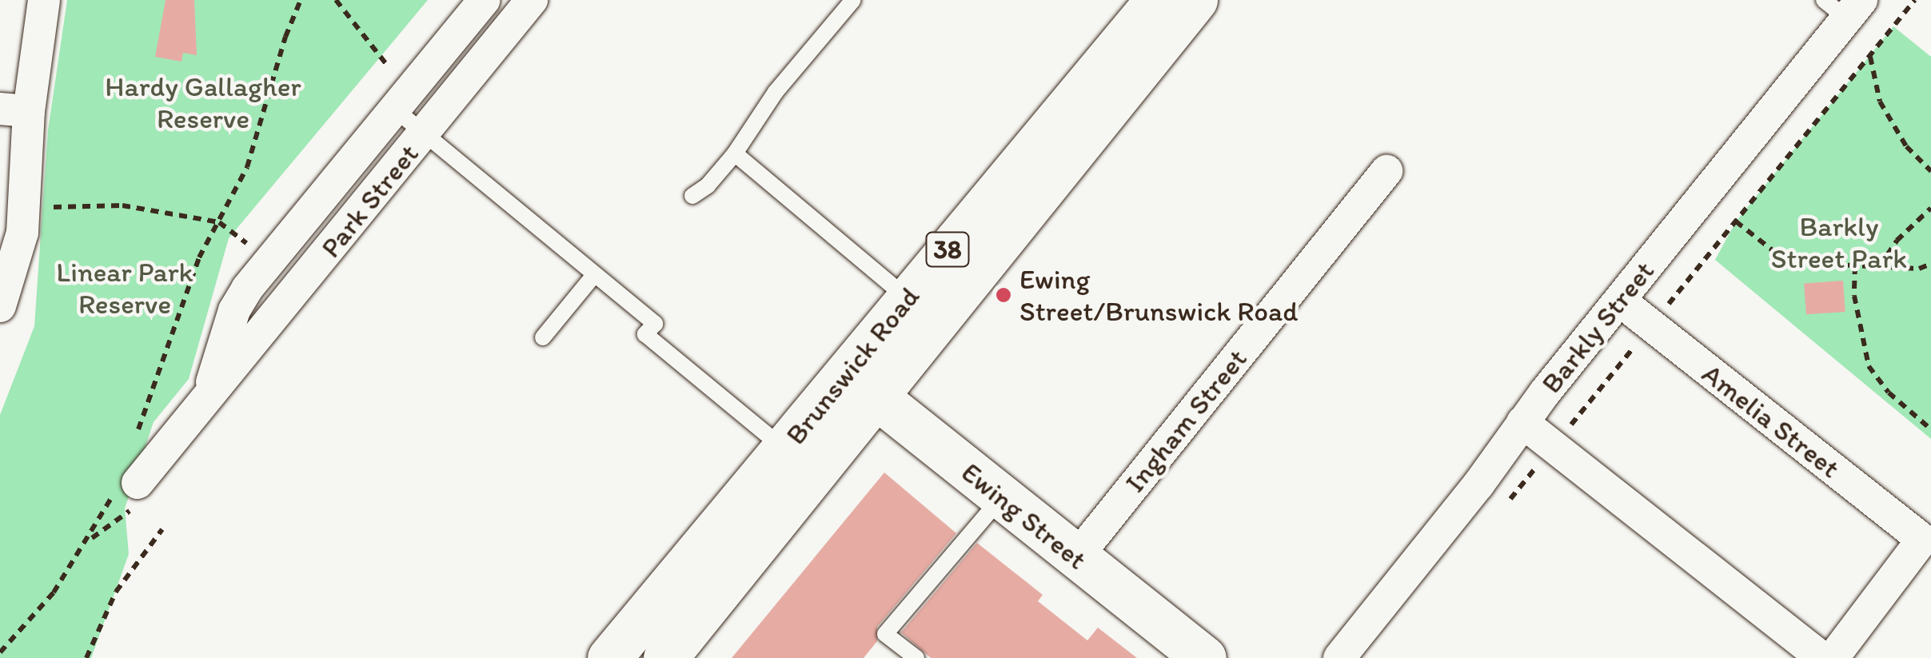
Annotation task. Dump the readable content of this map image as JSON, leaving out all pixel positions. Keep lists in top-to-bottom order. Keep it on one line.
{"streets":{"main road":["38","Brunswick Road","Ewing Street"],"street":["Park Street","Barkly Street","Ingham Street","Amelia Street"]},"crossings":[["Barkly Street","Amelia Street"],["Brunswick Road","Ewing Street"],["Ingham Street","Ewing Street"]],"parks":["Hardy Gallagher Reserve","Barkly Street Park","Linear Park Reserve"],"places":["Ewing Street/Brunswick Road"]}
